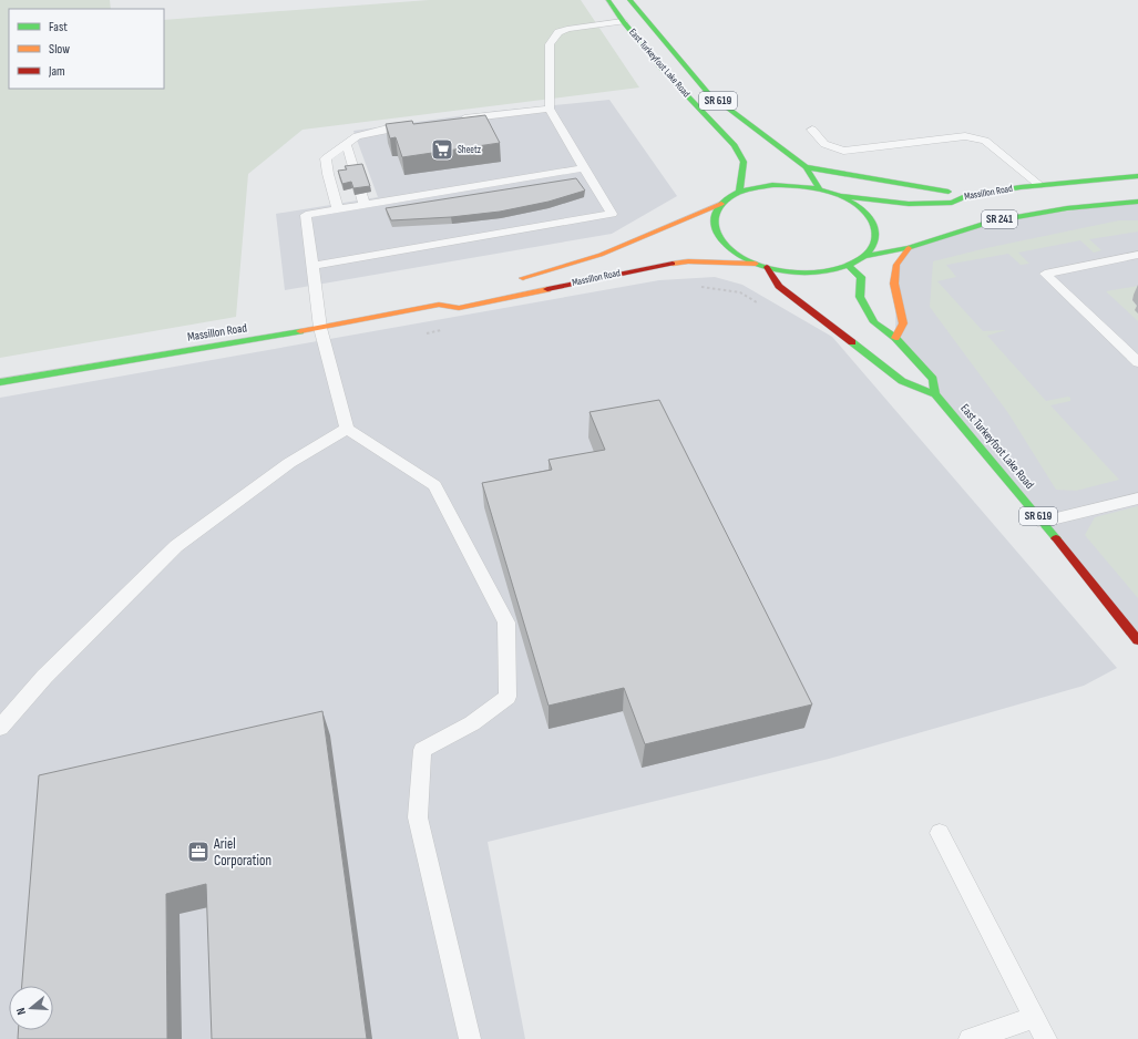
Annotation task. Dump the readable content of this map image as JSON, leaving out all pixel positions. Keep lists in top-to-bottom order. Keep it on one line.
{"streets":{"main road":["East Turkeyfoot Lake Road","SR 619","Massillon Road","SR 241"]},"crossings":[["East Turkeyfoot Lake Road","Massillon Road"]],"places":{"supermarket":["Sheetz"],"office":["Ariel Corporation"]},"legend":["Fast","Slow","Jam"],"north":"left"}
